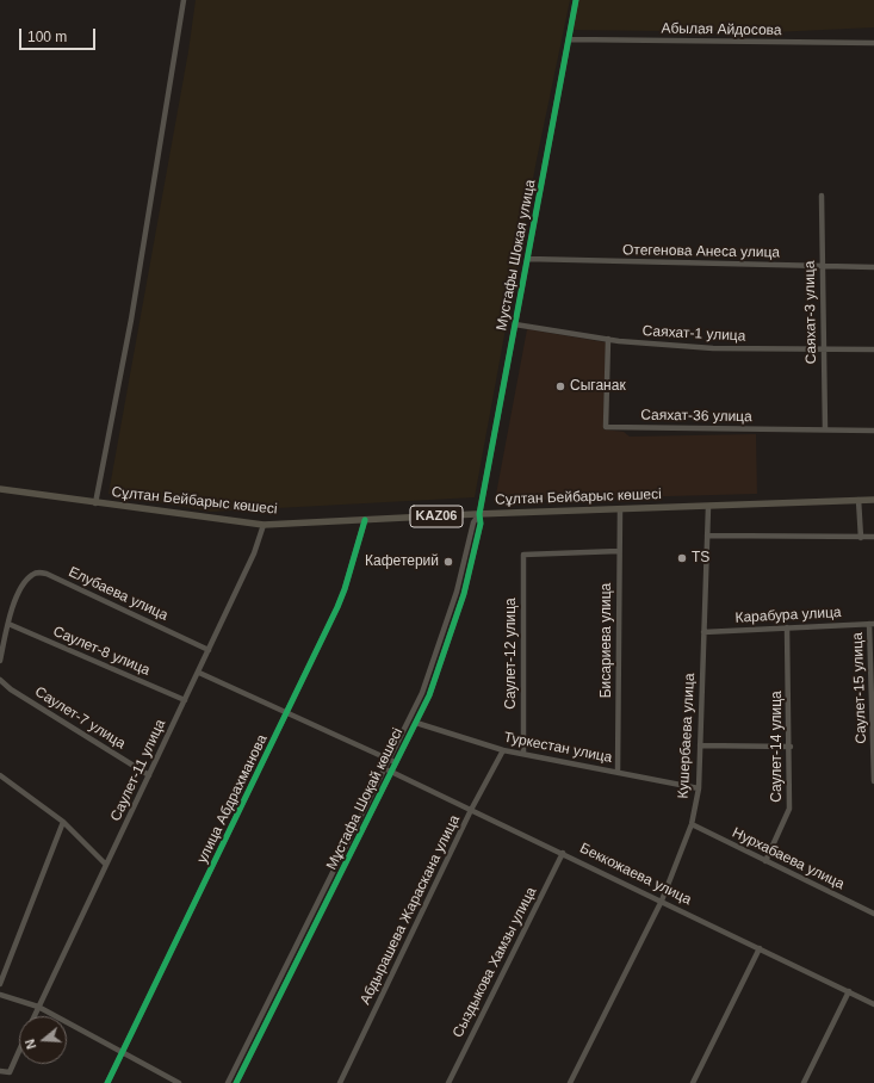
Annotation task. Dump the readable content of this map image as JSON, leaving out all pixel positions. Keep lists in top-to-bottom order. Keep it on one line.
{"streets":{"main road":["Сұлтан Бейбарыс көшесі","KAZ06"],"street":["Абылая Айдосова","Отегенова Анеса улица","Мустафы Шокая улица","Саяхат-3 улица","Саяхат-1 улица","Саяхат-36 улица","Елубаева улица","Карабура улица","Бисариева улица","Саулет-8 улица","Саулет-12 улица","Саулет-15 улица","Саулет-7 улица","Кушербаева улица","Саулет-14 улица","Туркестан улица","Саулет-11 улица","улица Абдрахманова","Мұстафа Шоқай көшесі","Нурхабаева улица","Беккожаева улица","Абдырашева Жараскана улица","Сыздыкова Хамзы улица"]},"crossings":[["Абылая Айдосова","Мустафы Шокая улица"],["Отегенова Анеса улица","Мустафы Шокая улица"],["Отегенова Анеса улица","Саяхат-3 улица"],["Мустафы Шокая улица","Саяхат-1 улица"],["Мустафы Шокая улица","Сұлтан Бейбарыс көшесі"],["Мустафы Шокая улица","Мұстафа Шоқай көшесі"],["Саяхат-3 улица","Саяхат-1 улица"],["Саяхат-3 улица","Саяхат-36 улица"],["Саяхат-1 улица","Саяхат-36 улица"],["Сұлтан Бейбарыс көшесі","Бисариева улица"],["Сұлтан Бейбарыс көшесі","Кушербаева улица"],["Сұлтан Бейбарыс көшесі","Саулет-11 улица"],["Сұлтан Бейбарыс көшесі","улица Абдрахманова"],["Сұлтан Бейбарыс көшесі","Мұстафа Шоқай көшесі"],["Елубаева улица","Саулет-8 улица"],["Елубаева улица","Саулет-11 улица"],["Карабура улица","Саулет-15 улица"],["Карабура улица","Кушербаева улица"],["Карабура улица","Саулет-14 улица"],["Бисариева улица","Саулет-12 улица"],["Бисариева улица","Туркестан улица"],["Саулет-8 улица","Саулет-11 улица"],["Саулет-12 улица","Туркестан улица"],["Саулет-7 улица","Саулет-11 улица"],["Кушербаева улица","Туркестан улица"],["Кушербаева улица","Нурхабаева улица"],["Кушербаева улица","Беккожаева улица"],["Саулет-14 улица","Нурхабаева улица"],["Туркестан улица","Мұстафа Шоқай көшесі"],["Туркестан улица","Абдырашева Жараскана улица"],["Мұстафа Шоқай көшесі","Беккожаева улица"],["Беккожаева улица","Абдырашева Жараскана улица"],["Беккожаева улица","Сыздыкова Хамзы улица"]],"places":["Сыганак","TS","Кафетерий"],"scale_bar":"100 m","north":"left"}
